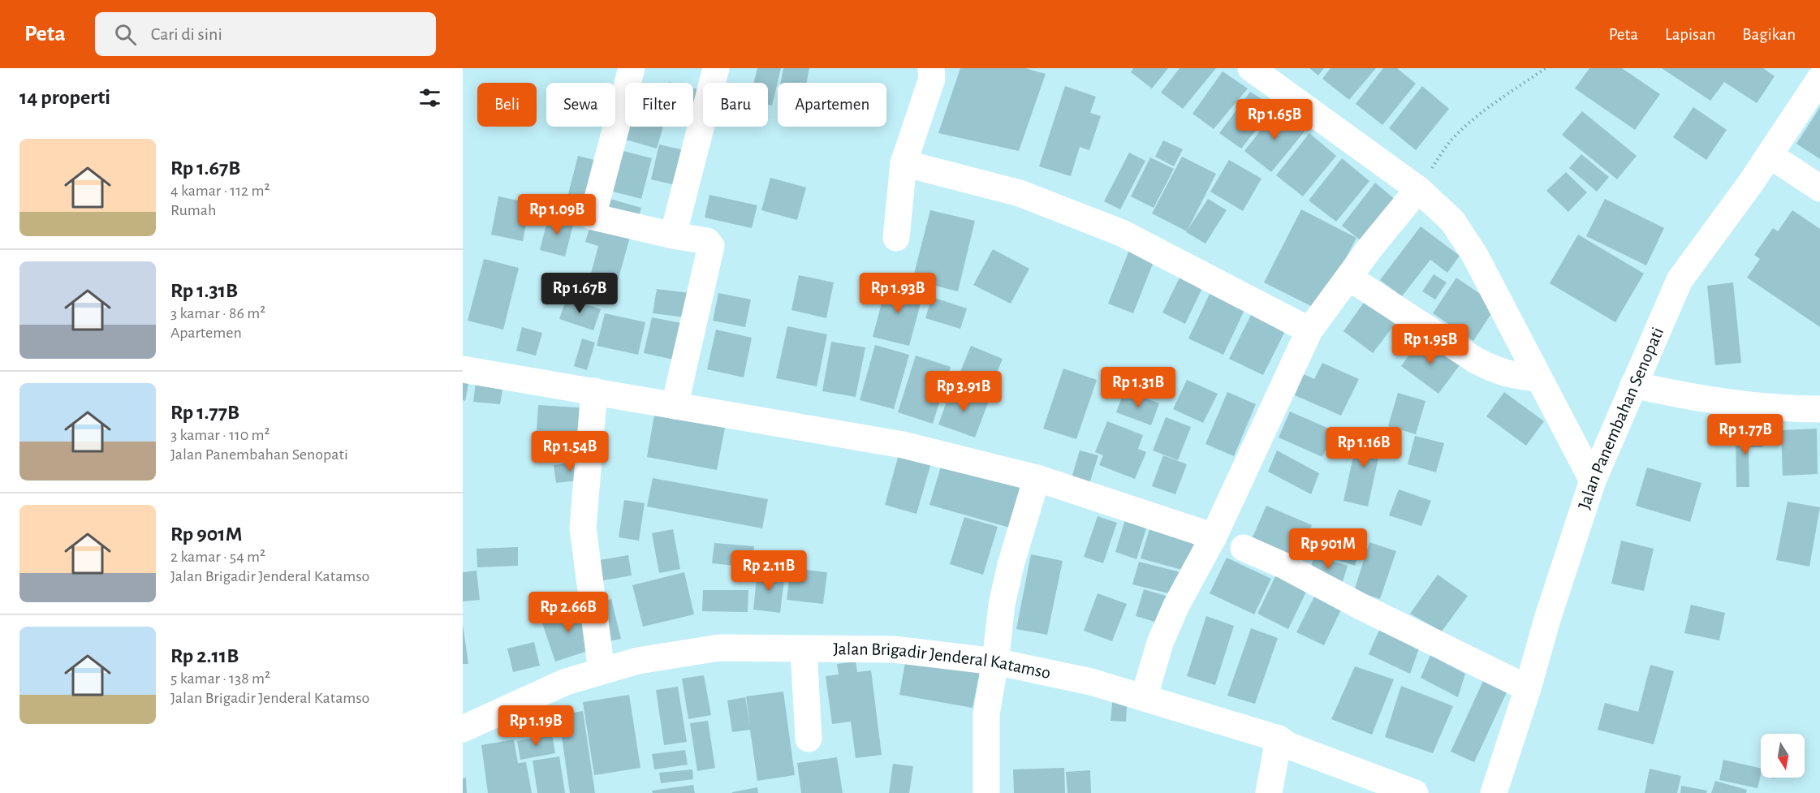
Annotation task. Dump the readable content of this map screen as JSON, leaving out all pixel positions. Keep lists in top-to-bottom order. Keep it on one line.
{"streets":{"street":["Jalan Panembahan Senopati","Jalan Brigadir Jenderal Katamso"]},"north":"bottom","page":{"header":"Peta","search":"Cari di sini","nav":["Peta","Lapisan","Bagikan"],"heading":"14 properti","chip":["Beli","Sewa","Filter","Baru","Apartemen"],"price":["Rp 1.65B","Rp 1.09B","Rp 1.67B","Rp 1.93B","Rp 1.95B","Rp 1.31B","Rp 3.91B","Rp 1.77B","Rp 1.16B","Rp 1.54B","Rp 901M","Rp 2.11B","Rp 2.66B","Rp 1.19B"],"list":[{"name":"Rp 1.67B","note":"4 kamar · 112 m² · Rumah"},{"name":"Rp 1.31B","note":"3 kamar · 86 m² · Apartemen"},{"name":"Rp 1.77B","note":"3 kamar · 110 m² · Jalan Panembahan Senopati"},{"name":"Rp 901M","note":"2 kamar · 54 m² · Jalan Brigadir Jenderal Katamso"},{"name":"Rp 2.11B","note":"5 kamar · 138 m² · Jalan Brigadir Jenderal Katamso"}]}}
